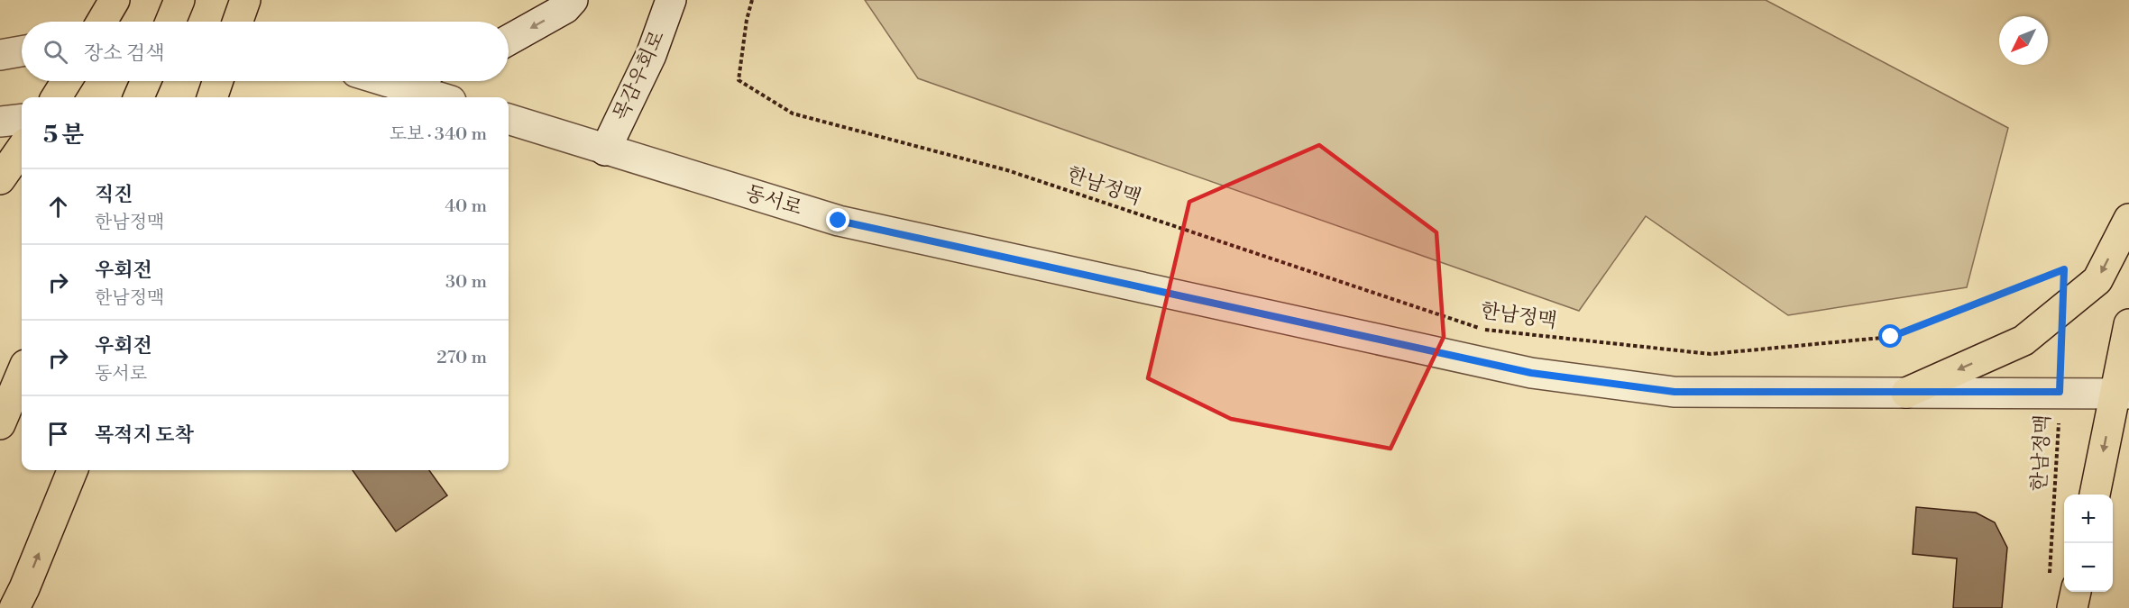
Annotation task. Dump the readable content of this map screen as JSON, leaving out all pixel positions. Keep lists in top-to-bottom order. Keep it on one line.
{"streets":{"street":["목감우회로","동서로"],"path":["한남정맥"]},"crossings":[["목감우회로","동서로"],["한남정맥","동서로"]],"north":"bottom left","page":{"search":"장소 검색","heading":["5 분","도보 · 340 m"],"list":[["직진","한남정맥","40 m"],["우회전","한남정맥","30 m"],["우회전","동서로","270 m"],"목적지 도착"],"map_buttons":["+","−"]}}
